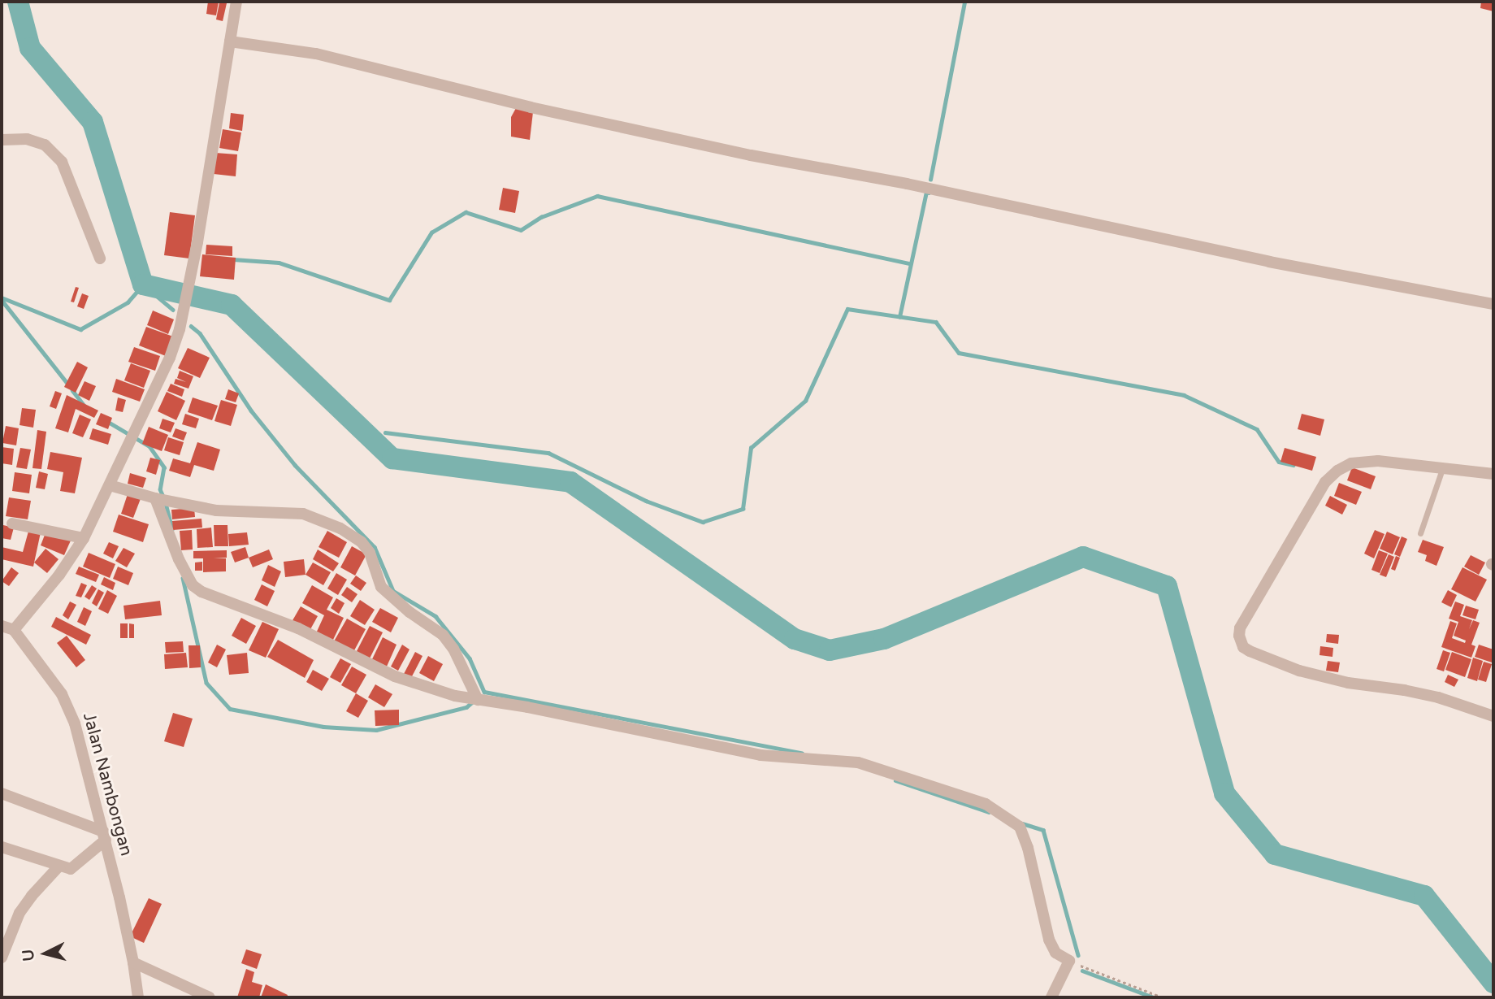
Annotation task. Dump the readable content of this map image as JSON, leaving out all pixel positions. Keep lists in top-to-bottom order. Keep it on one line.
{"streets":{"street":["Jalan Nambongan"]},"north":"left"}
